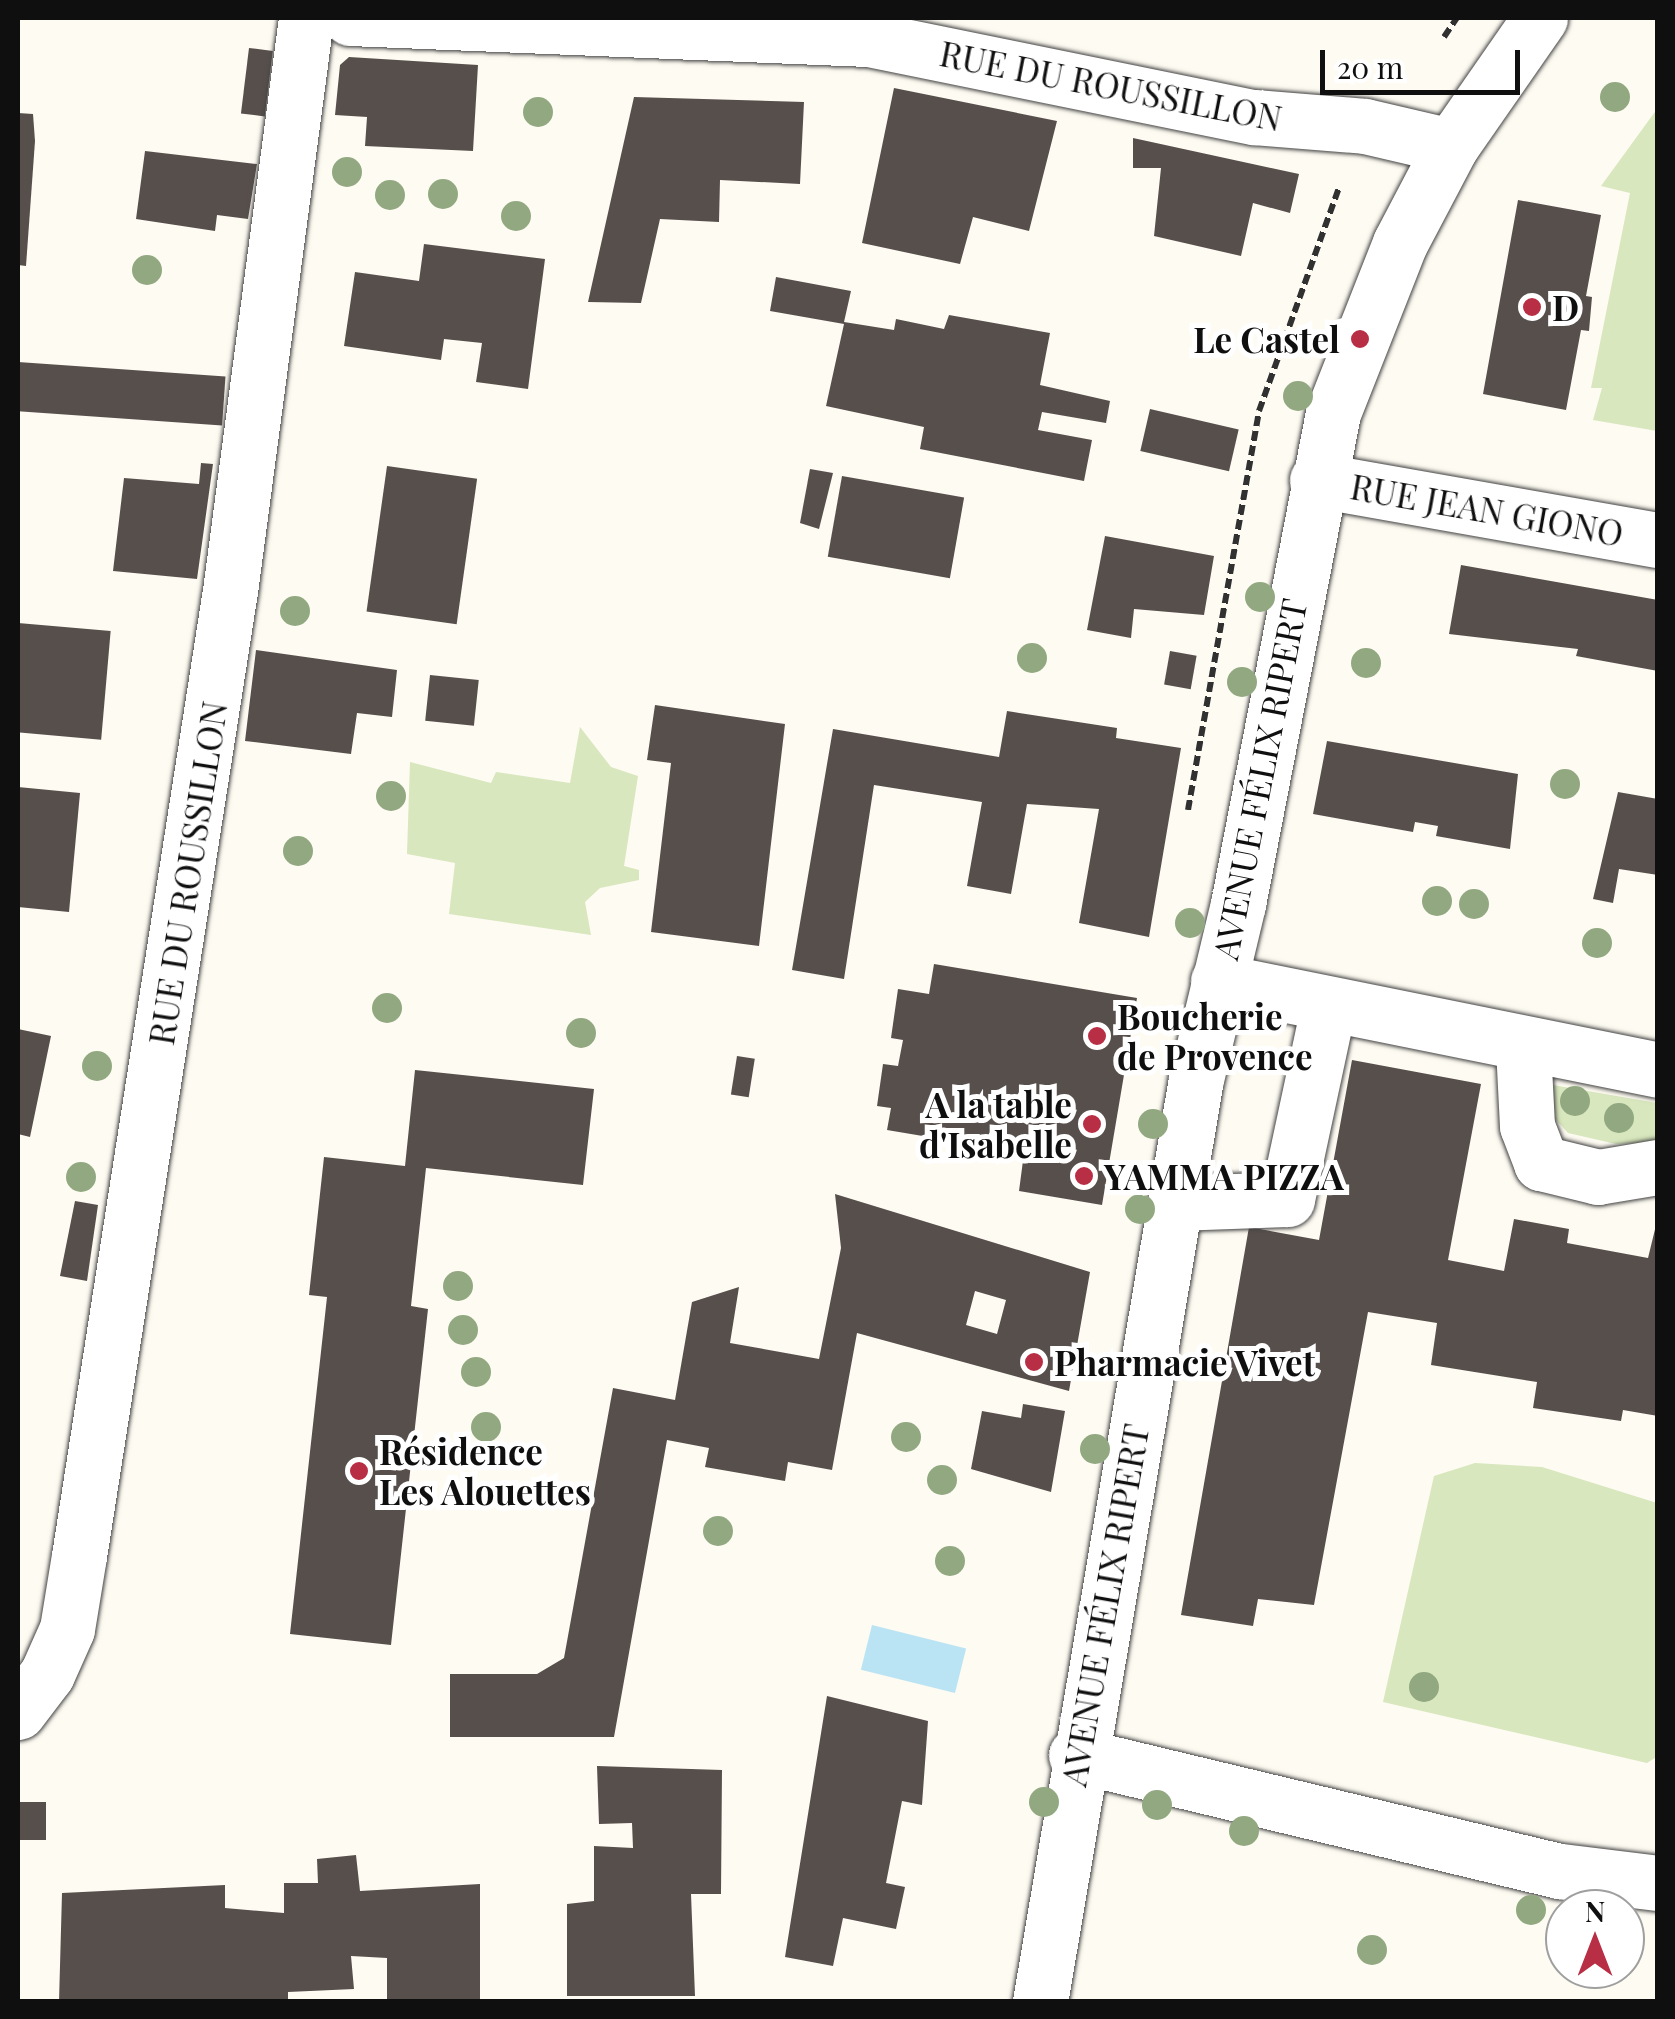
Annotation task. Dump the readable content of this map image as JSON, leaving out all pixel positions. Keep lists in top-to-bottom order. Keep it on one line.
{"streets":{"street":["RUE DU ROUSSILLON","RUE JEAN GIONO","AVENUE FÉLIX RIPERT"]},"crossings":[["RUE DU ROUSSILLON","AVENUE FÉLIX RIPERT"],["RUE JEAN GIONO","AVENUE FÉLIX RIPERT"]],"places":["D","Le Castel","Boucherie de Provence","A la table d'Isabelle","YAMMA PIZZA","Pharmacie Vivet","Résidence Les Alouettes"],"scale_bar":"20 m","north":"top"}
